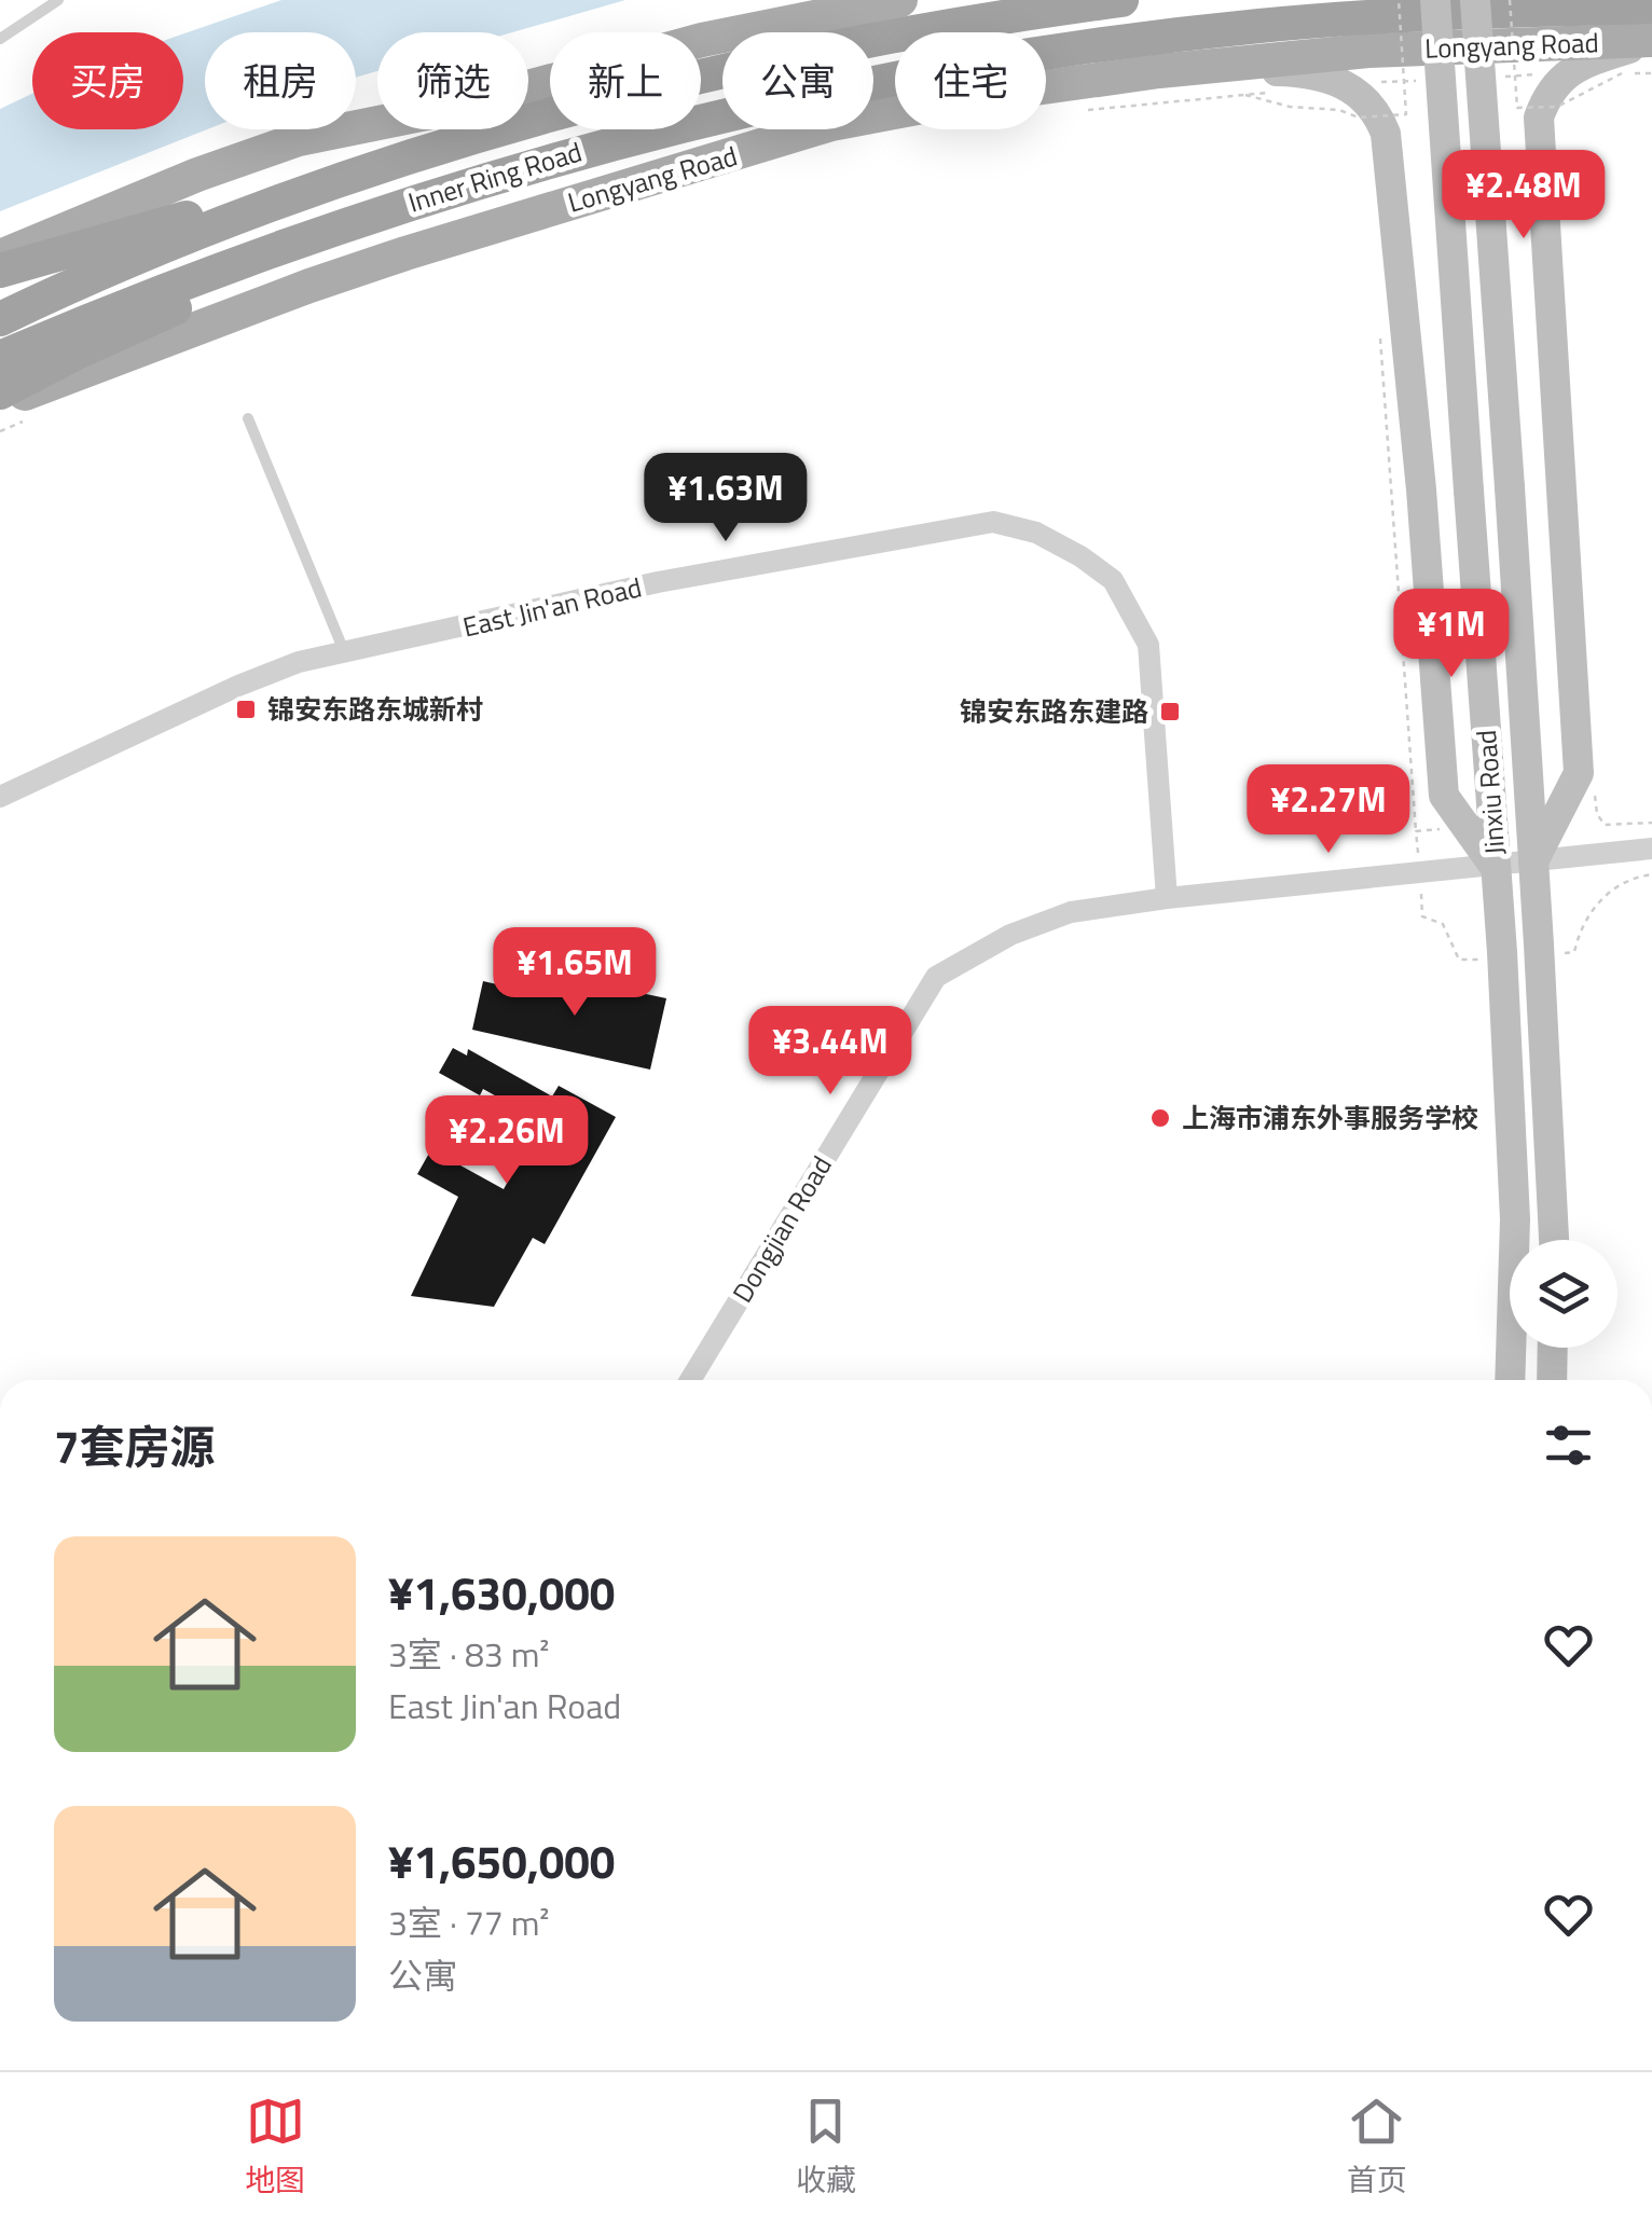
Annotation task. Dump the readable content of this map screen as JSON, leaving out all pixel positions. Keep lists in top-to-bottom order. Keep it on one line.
{"streets":{"highway":["Inner Ring Road"],"main road":["Longyang Road","Jinxiu Road"],"street":["East Jin'an Road","Dongjian Road"]},"crossings":[["East Jin'an Road","Dongjian Road"],["Jinxiu Road","Dongjian Road"]],"places":{"transit":["锦安东路东城新村","锦安东路东建路"],"other":["上海市浦东外事服务学校"]},"page":{"chip":["买房","租房","筛选","新上","公寓","住宅"],"price":["¥2.48M","¥1.63M","¥1M","¥2.27M","¥1.65M","¥3.44M","¥2.26M"],"heading":"7套房源","list":[{"name":"¥1,630,000","note":"3室 · 83 m² · East Jin'an Road"},{"name":"¥1,650,000","note":"3室 · 77 m² · 公寓"}],"tabs":["地图","收藏","首页"]}}
